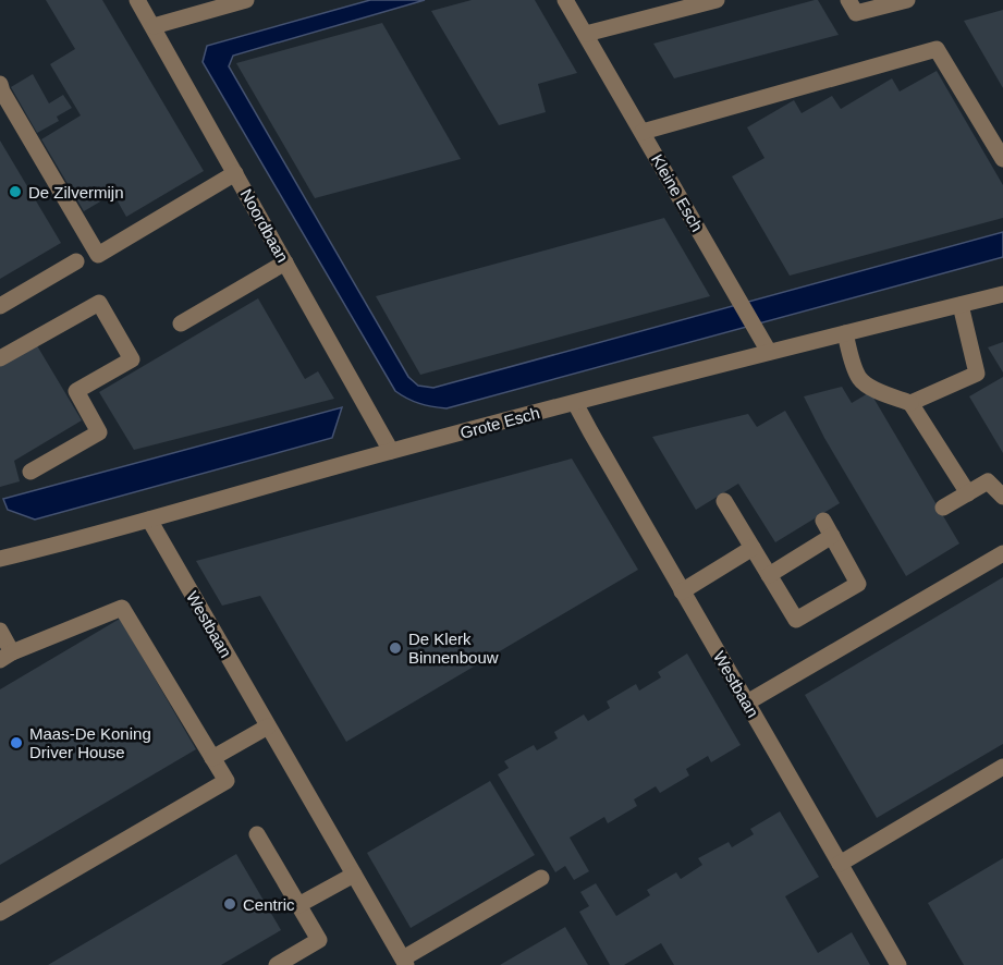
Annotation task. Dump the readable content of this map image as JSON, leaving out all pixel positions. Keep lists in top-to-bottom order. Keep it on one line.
{"streets":{"street":["Kleine Esch","Noordbaan","Grote Esch","Westbaan"]},"crossings":[["Kleine Esch","Grote Esch"],["Noordbaan","Grote Esch"],["Grote Esch","Westbaan"]],"places":["De Zilvermijn","De Klerk Binnenbouw","Maas-De Koning Driver House","Centric"]}
